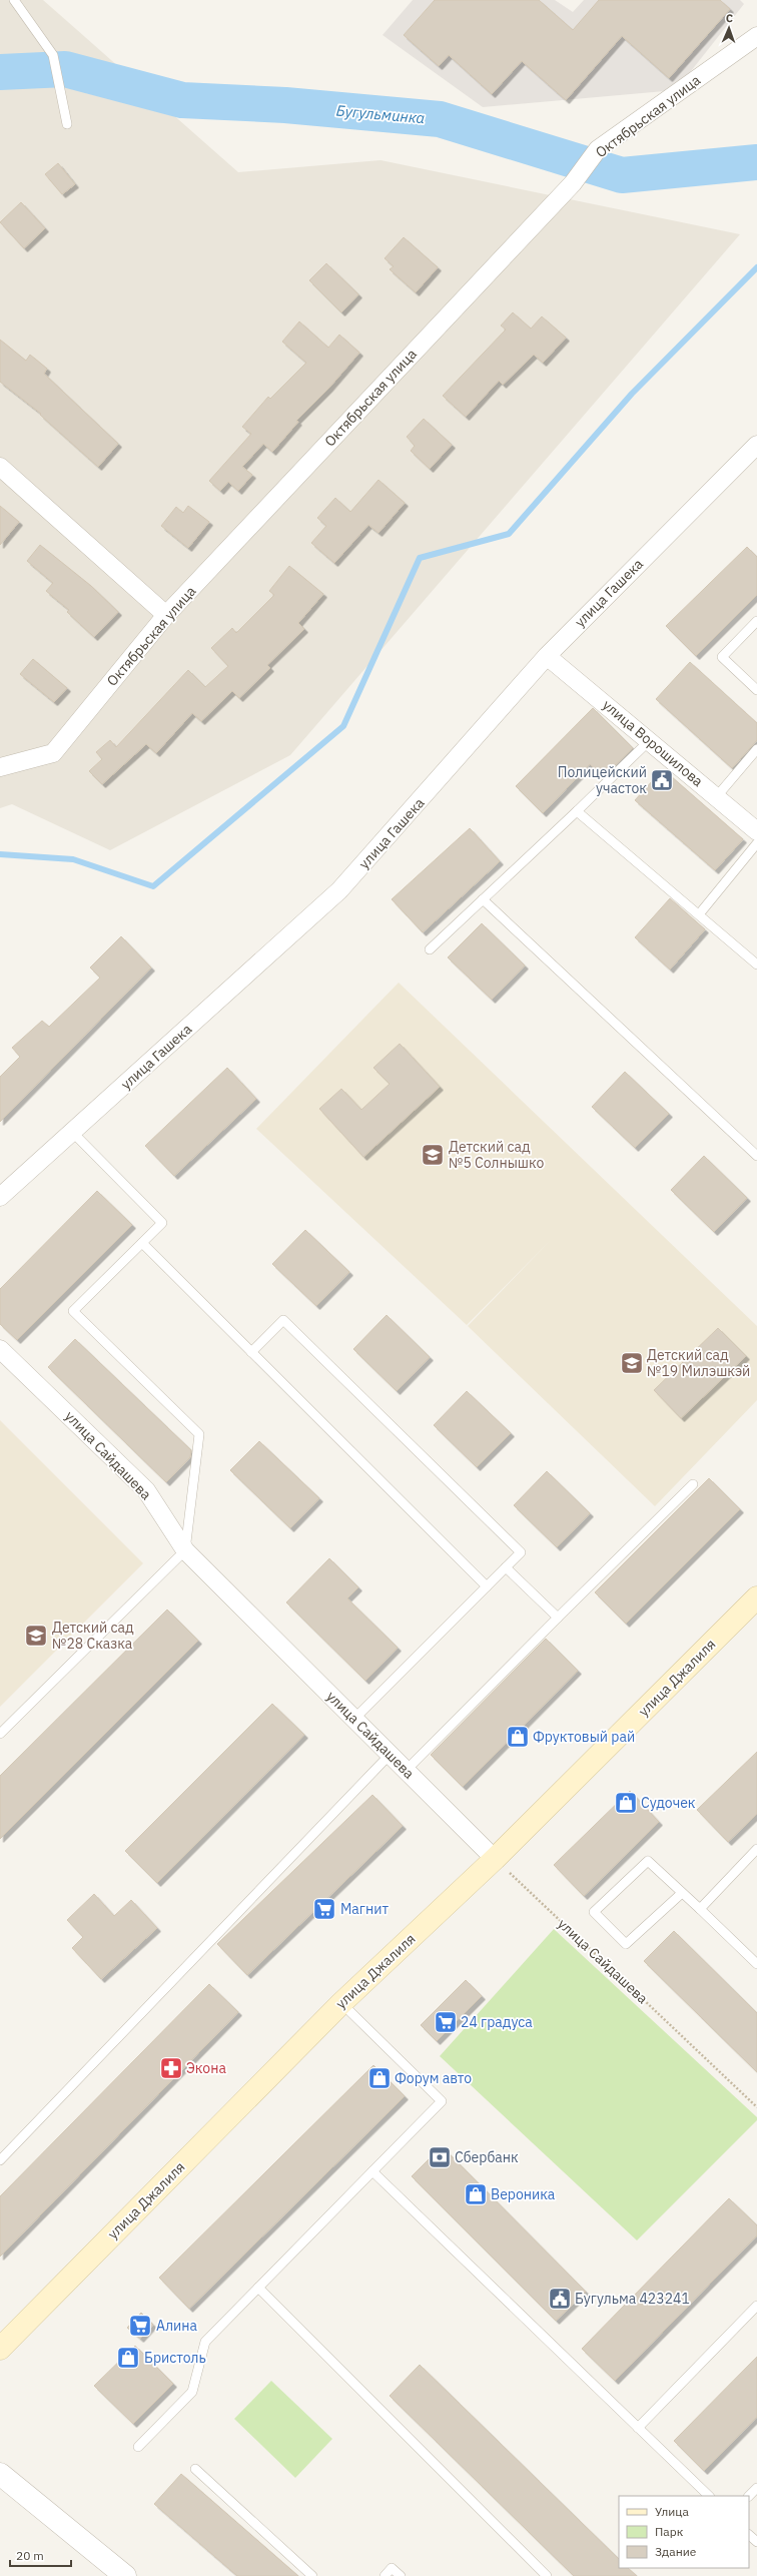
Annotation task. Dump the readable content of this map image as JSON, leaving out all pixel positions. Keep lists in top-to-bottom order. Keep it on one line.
{"streets":{"main road":["улица Джалиля"],"street":["Октябрьская улица","улица Гашека","улица Ворошилова","улица Сайдашева"]},"crossings":[["улица Гашека","улица Ворошилова"],["улица Сайдашева","улица Джалиля"]],"water":["Бугульминка"],"places":{"public building":["Полицейский участок","Бугульма 423241"],"school or university":["Детский сад №5 Солнышко","Детский сад №19 Милэшкэй","Детский сад №28 Сказка"],"shop":["Фруктовый рай","Судочек","Форум авто","Вероника","Бристоль"],"supermarket":["Магнит","24 градуса","Алина"],"pharmacy":["Экона"],"bank":["Сбербанк"]},"legend":["Улица","Парк","Здание"],"scale_bar":"20 m","north":"top"}
